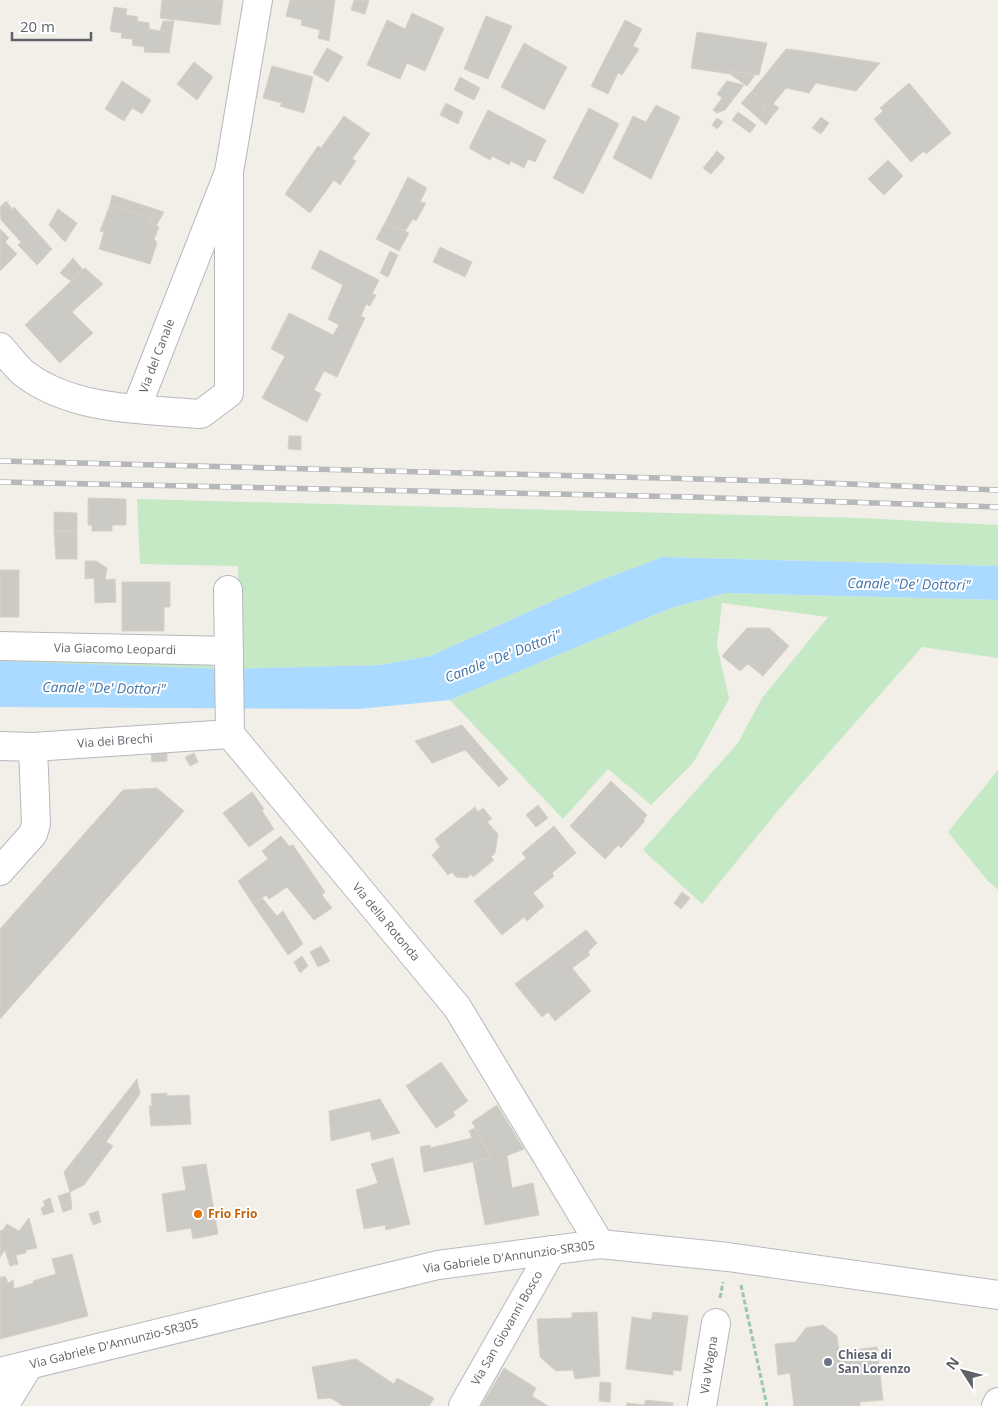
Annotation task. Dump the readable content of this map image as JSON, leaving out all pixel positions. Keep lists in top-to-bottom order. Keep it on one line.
{"streets":{"street":["Via del Canale","Via Giacomo Leopardi","Via dei Brechi","Via della Rotonda","Via Gabriele D'Annunzio-SR305","Via San Giovanni Bosco","Via Wagna"]},"crossings":[["Via dei Brechi","Via della Rotonda"],["Via della Rotonda","Via Gabriele D'Annunzio-SR305"],["Via Gabriele D'Annunzio-SR305","Via San Giovanni Bosco"]],"water":["Canale \"De' Dottori\""],"places":["Frio Frio","Chiesa di San Lorenzo"],"scale_bar":"20 m","north":"top left"}
